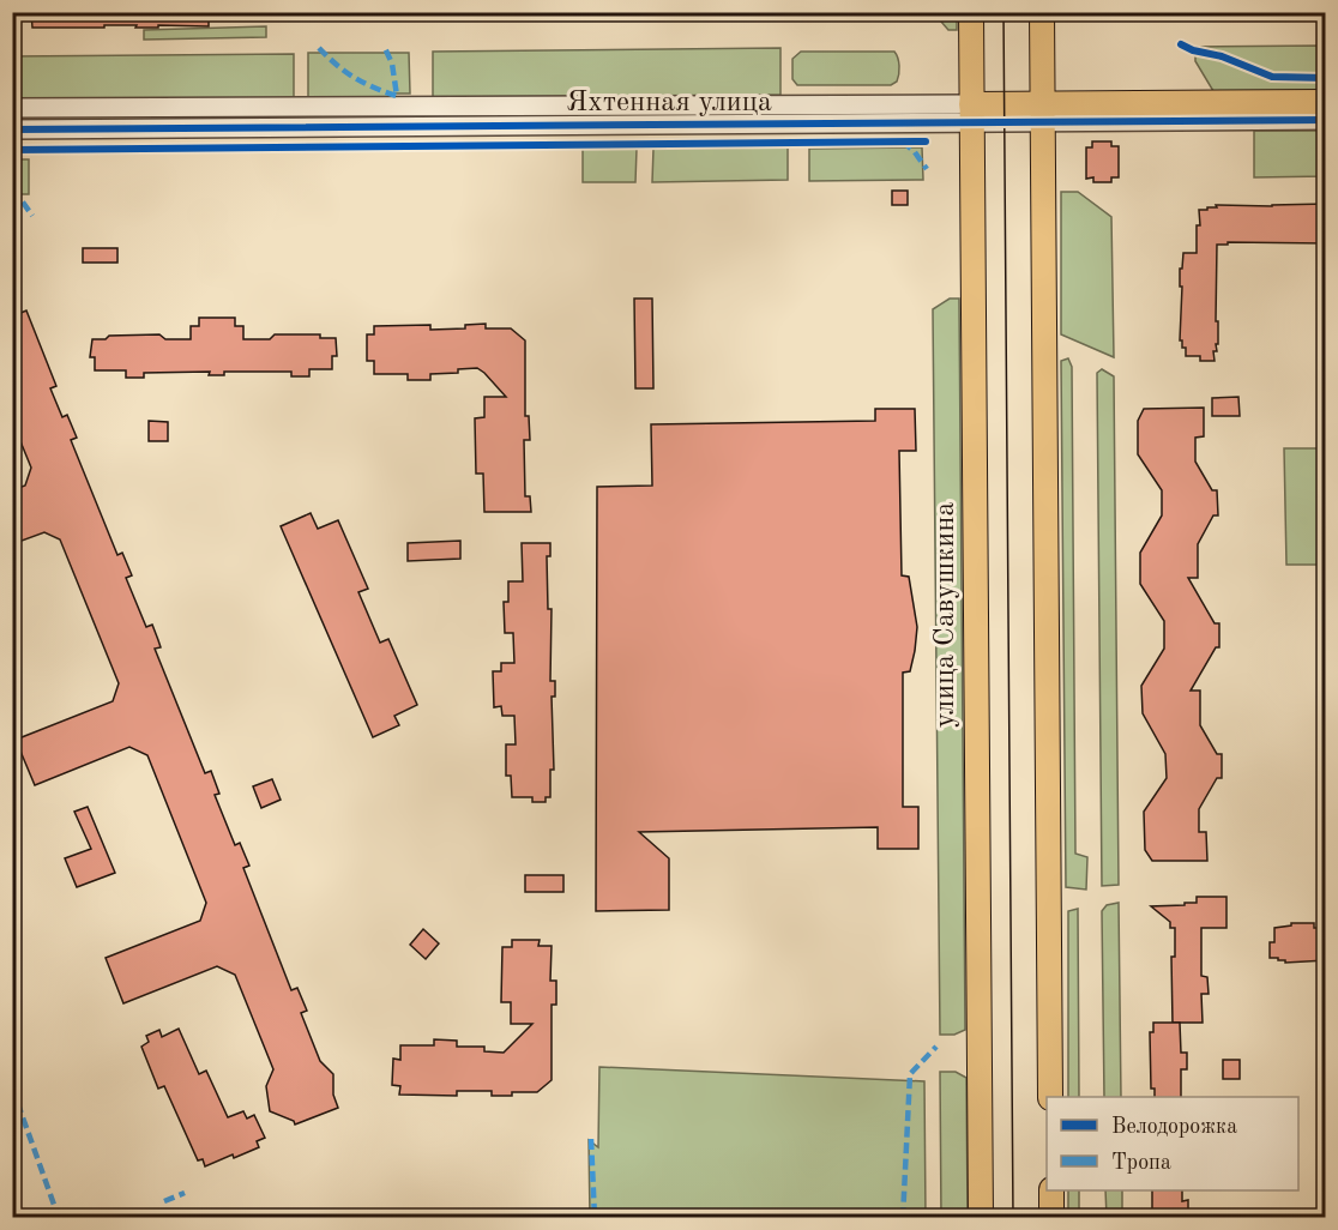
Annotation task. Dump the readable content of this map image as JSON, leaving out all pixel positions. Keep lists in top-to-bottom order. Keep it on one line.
{"streets":{"main road":["Яхтенная улица","улица Савушкина"]},"crossings":[["Яхтенная улица","улица Савушкина"]],"legend":["Велодорожка","Тропа"]}
